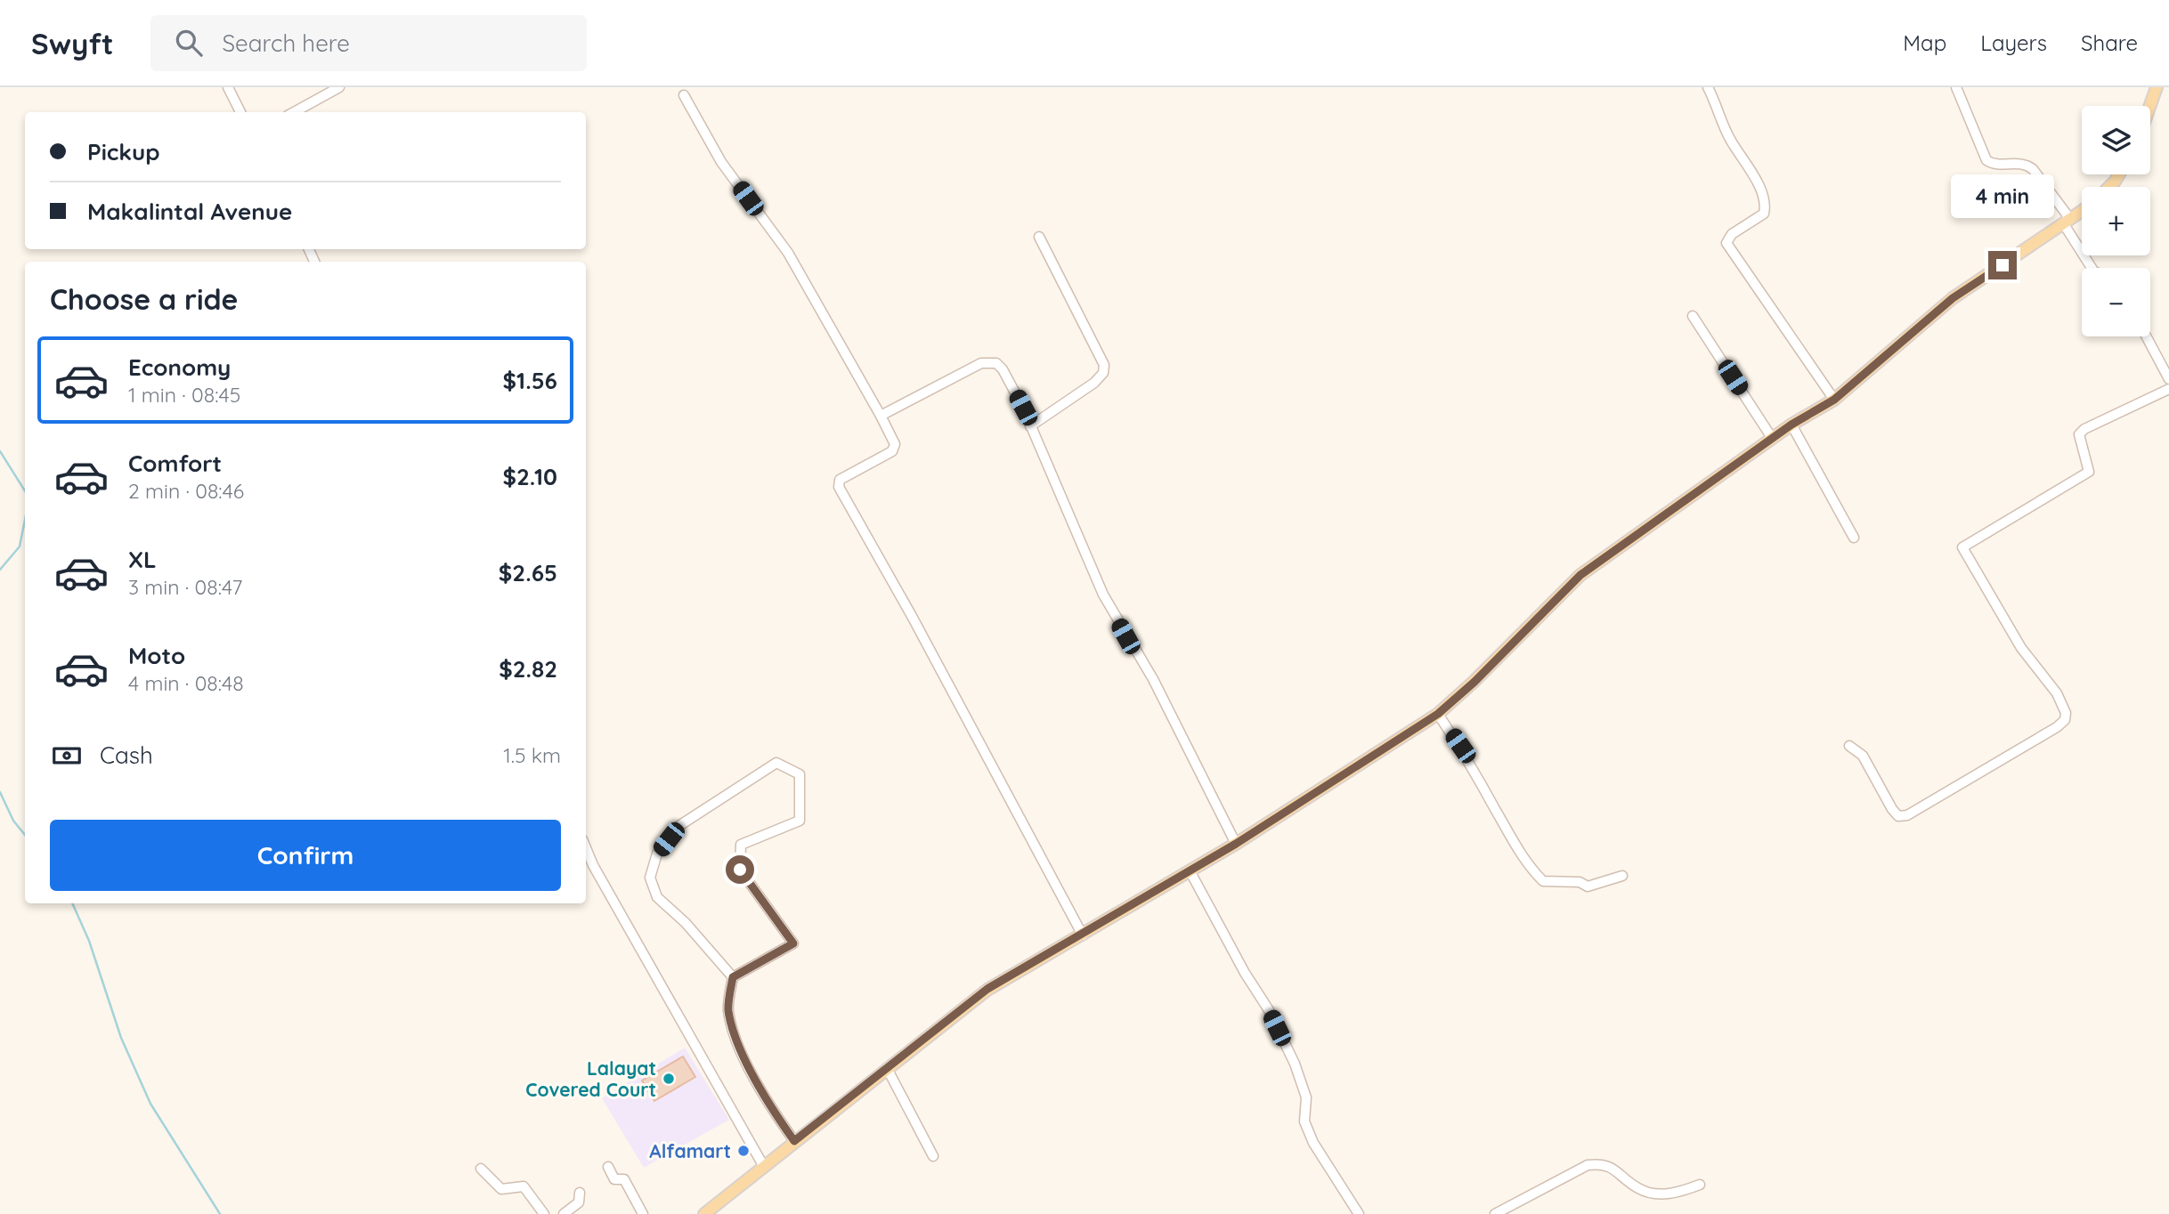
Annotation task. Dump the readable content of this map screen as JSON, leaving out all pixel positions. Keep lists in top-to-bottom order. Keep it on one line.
{"places":["Lalayat Covered Court","Alfamart"],"page":{"header":"Swyft","search":"Search here","nav":["Map","Layers","Share"],"map_buttons":["+","−"],"banner":["Pickup","Makalintal Avenue"],"bubble":"4 min","heading":"Choose a ride","list":[{"name":"Economy","note":"1 min · 08:45","value":"$1.56"},{"name":"Comfort","note":"2 min · 08:46","value":"$2.10"},{"name":"XL","note":"3 min · 08:47","value":"$2.65"},{"name":"Moto","note":"4 min · 08:48","value":"$2.82"}],"pay":["Cash","1.5 km"],"buttons":"Confirm"}}
